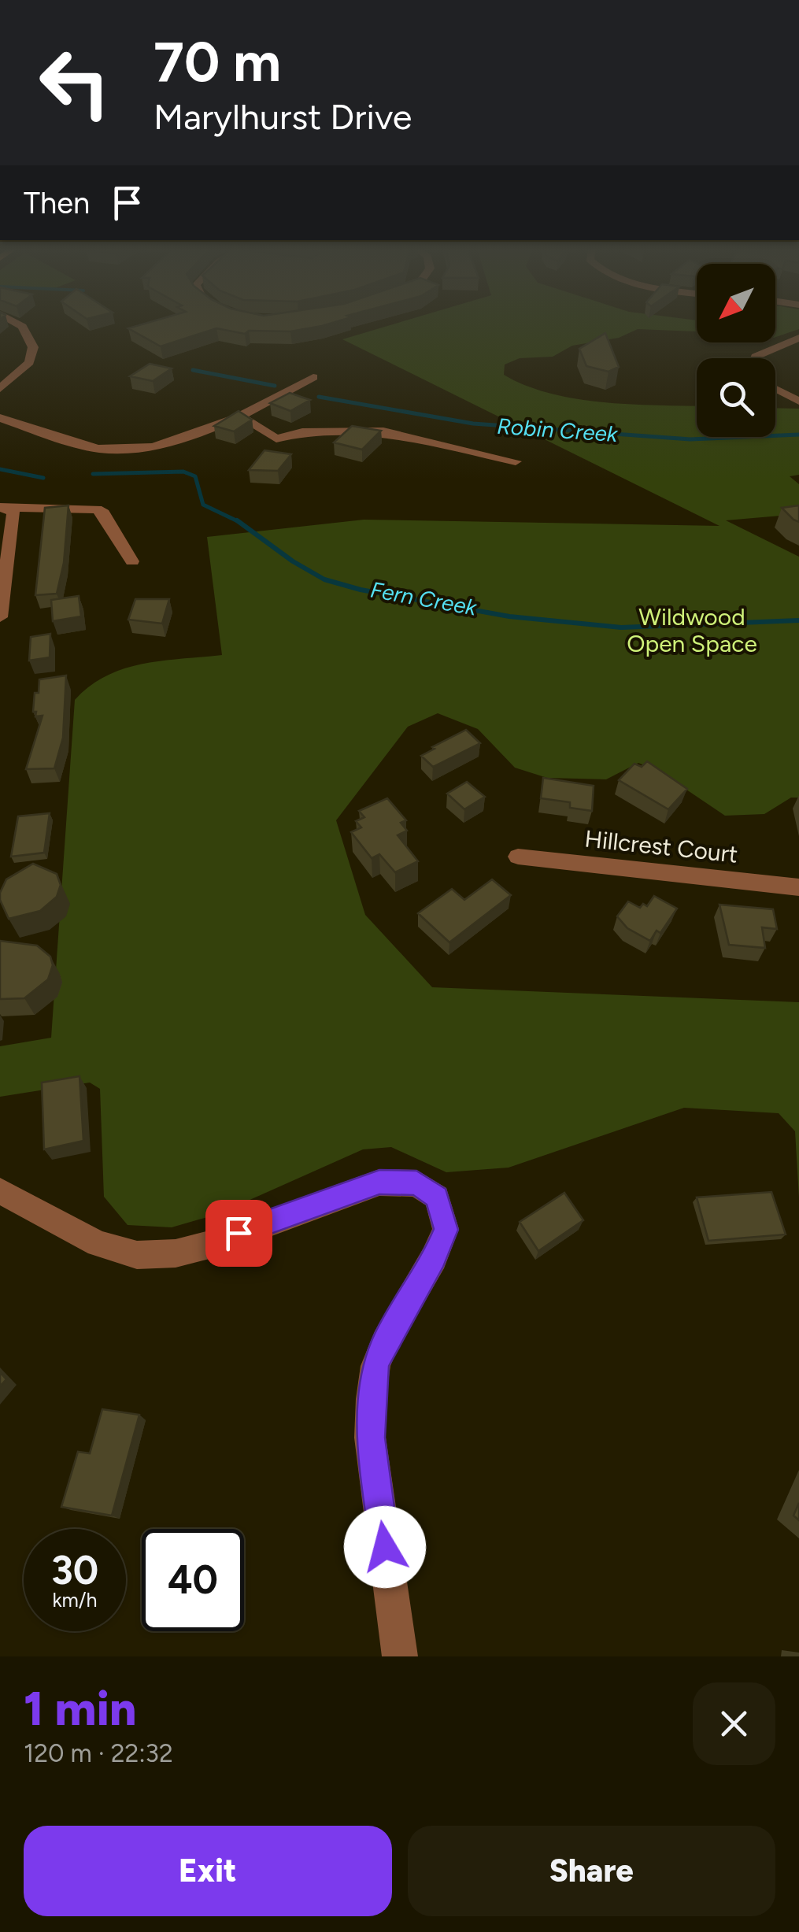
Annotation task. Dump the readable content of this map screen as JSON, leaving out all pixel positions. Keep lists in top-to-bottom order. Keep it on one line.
{"streets":{"street":["Hillcrest Court"]},"water":["Robin Creek","Fern Creek"],"parks":["Wildwood Open Space"],"north":"bottom left","page":{"turn":["70 m","Marylhurst Drive"],"then":"Then","speed":"30 km/h","limit":"40","heading":["1 min","120 m · 22:32"],"buttons":["Exit","Share"]}}
